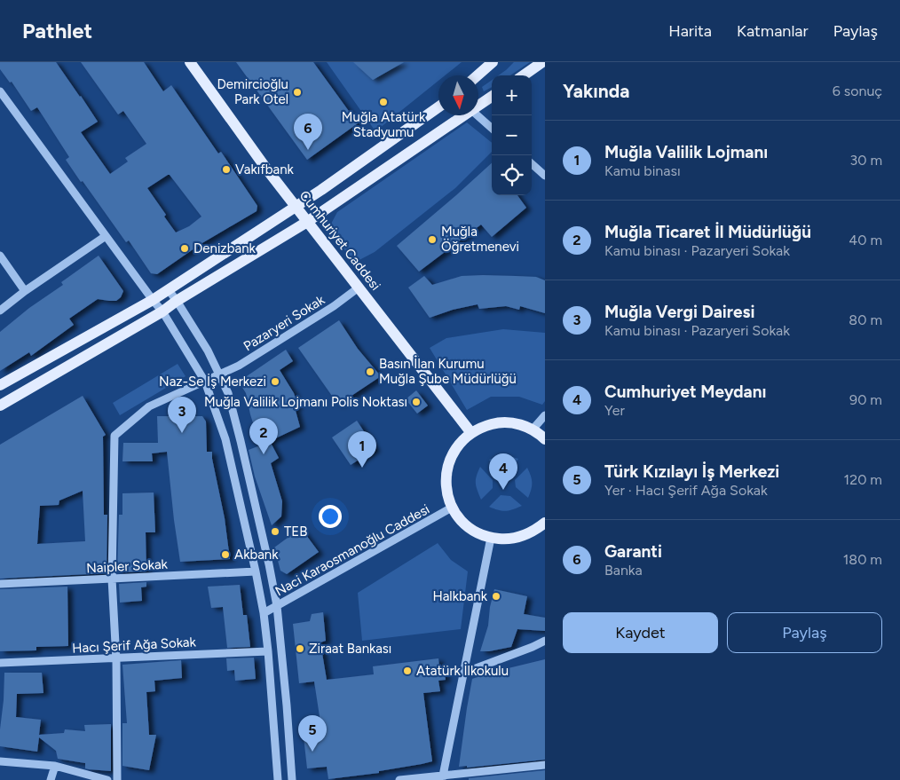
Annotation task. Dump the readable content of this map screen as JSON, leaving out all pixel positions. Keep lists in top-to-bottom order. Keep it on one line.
{"streets":{"main road":["Cumhuriyet Caddesi"],"street":["Pazaryeri Sokak","Naci Karaosmanoğlu Caddesi","Naipler Sokak","Hacı Şerif Ağa Sokak"]},"crossings":[["Cumhuriyet Caddesi","Pazaryeri Sokak"],["Pazaryeri Sokak","Naipler Sokak"],["Pazaryeri Sokak","Hacı Şerif Ağa Sokak"]],"places":["Demircioğlu Park Otel","Muğla Atatürk Stadyumu","Vakıfbank","Muğla Öğretmenevi","Denizbank","Basın İlan Kurumu Muğla Şube Müdürlüğü","Naz-Se İş Merkezi","Muğla Valilik Lojmanı Polis Noktası","TEB","Akbank","Halkbank","Ziraat Bankası","Atatürk İlkokulu"],"north":"bottom","page":{"header":"Pathlet","nav":["Harita","Katmanlar","Paylaş"],"heading":["Yakında","6 sonuç"],"map_buttons":["+","−"],"pins":["6","3","2","1","4","5"],"list":[{"mark":"1","name":"Muğla Valilik Lojmanı","note":"Kamu binası","value":"30 m"},{"mark":"2","name":"Muğla Ticaret İl Müdürlüğü","note":"Kamu binası · Pazaryeri Sokak","value":"40 m"},{"mark":"3","name":"Muğla Vergi Dairesi","note":"Kamu binası · Pazaryeri Sokak","value":"80 m"},{"mark":"4","name":"Cumhuriyet Meydanı","note":"Yer","value":"90 m"},{"mark":"5","name":"Türk Kızılayı İş Merkezi","note":"Yer · Hacı Şerif Ağa Sokak","value":"120 m"},{"mark":"6","name":"Garanti","note":"Banka","value":"180 m"}],"buttons":["Kaydet","Paylaş"]}}
